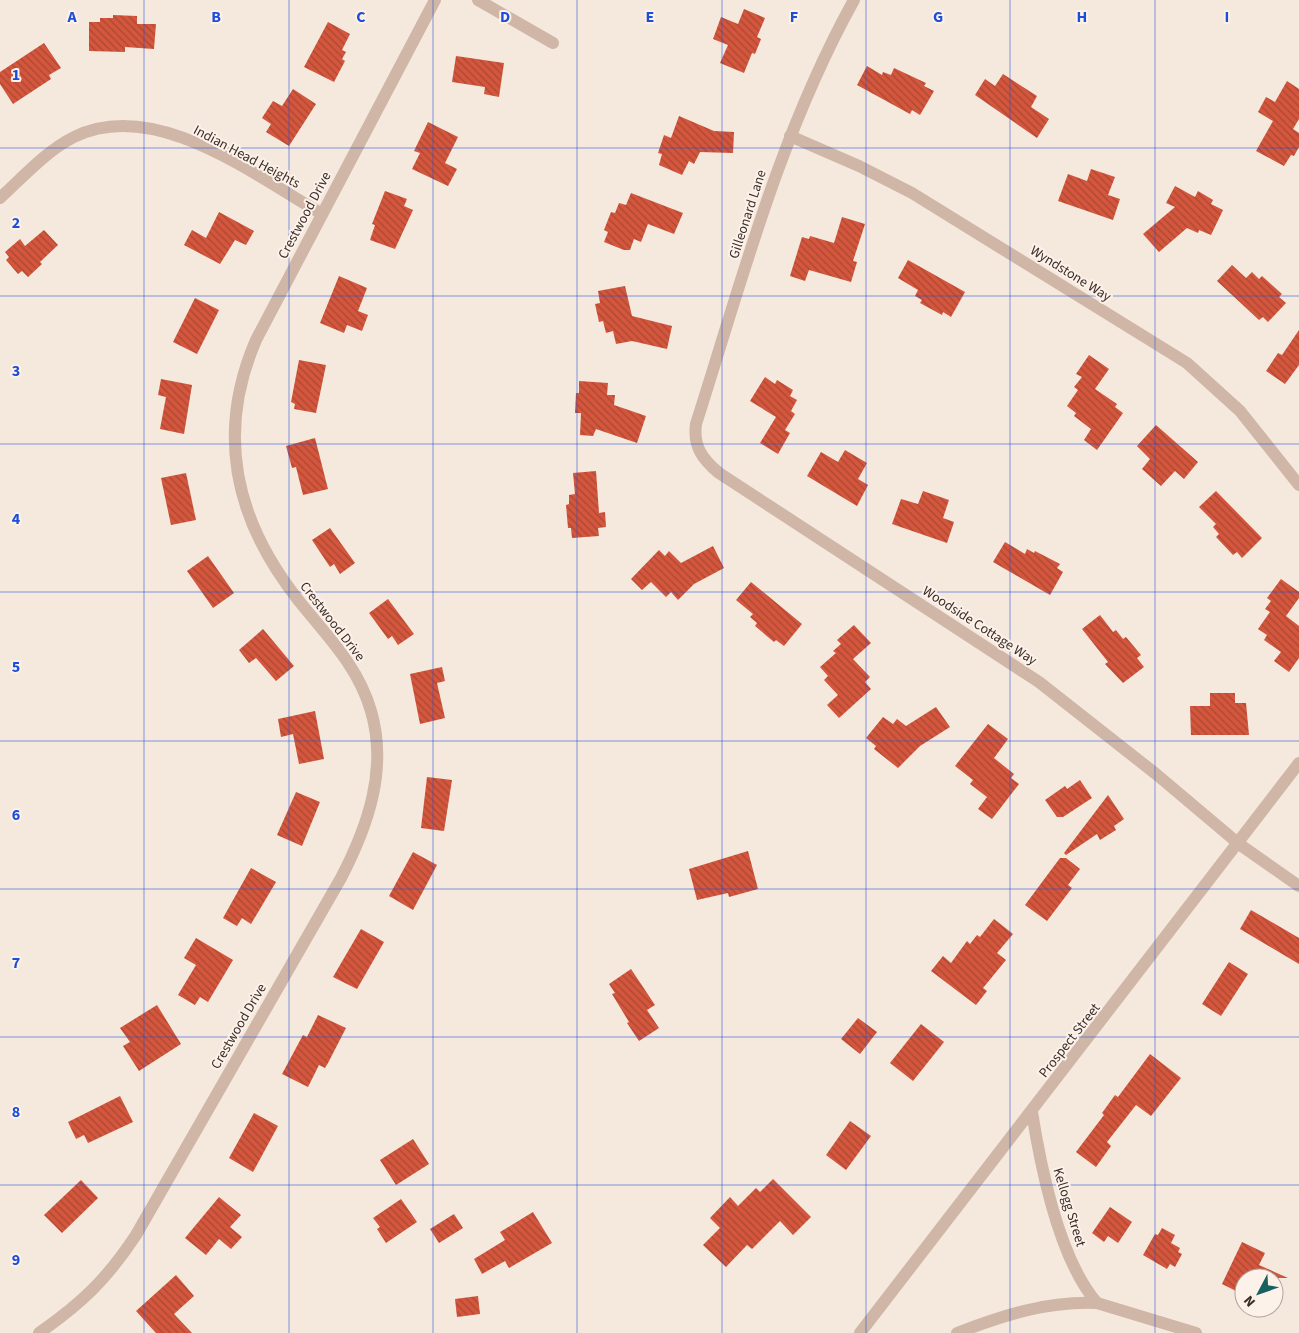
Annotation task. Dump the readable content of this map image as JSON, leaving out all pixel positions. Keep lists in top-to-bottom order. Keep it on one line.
{"streets":{"street":["Indian Head Heights","Gilleonard Lane","Crestwood Drive","Wyndstone Way","Woodside Cottage Way","Prospect Street","Kellogg Street"]},"crossings":[["Indian Head Heights","Crestwood Drive"],["Gilleonard Lane","Wyndstone Way"],["Gilleonard Lane","Woodside Cottage Way"],["Woodside Cottage Way","Prospect Street"],["Prospect Street","Kellogg Street"]],"north":"bottom left","grid":{"columns":["A","B","C","D","E","F","G","H","I"],"rows":["1","2","3","4","5","6","7","8","9"]}}
